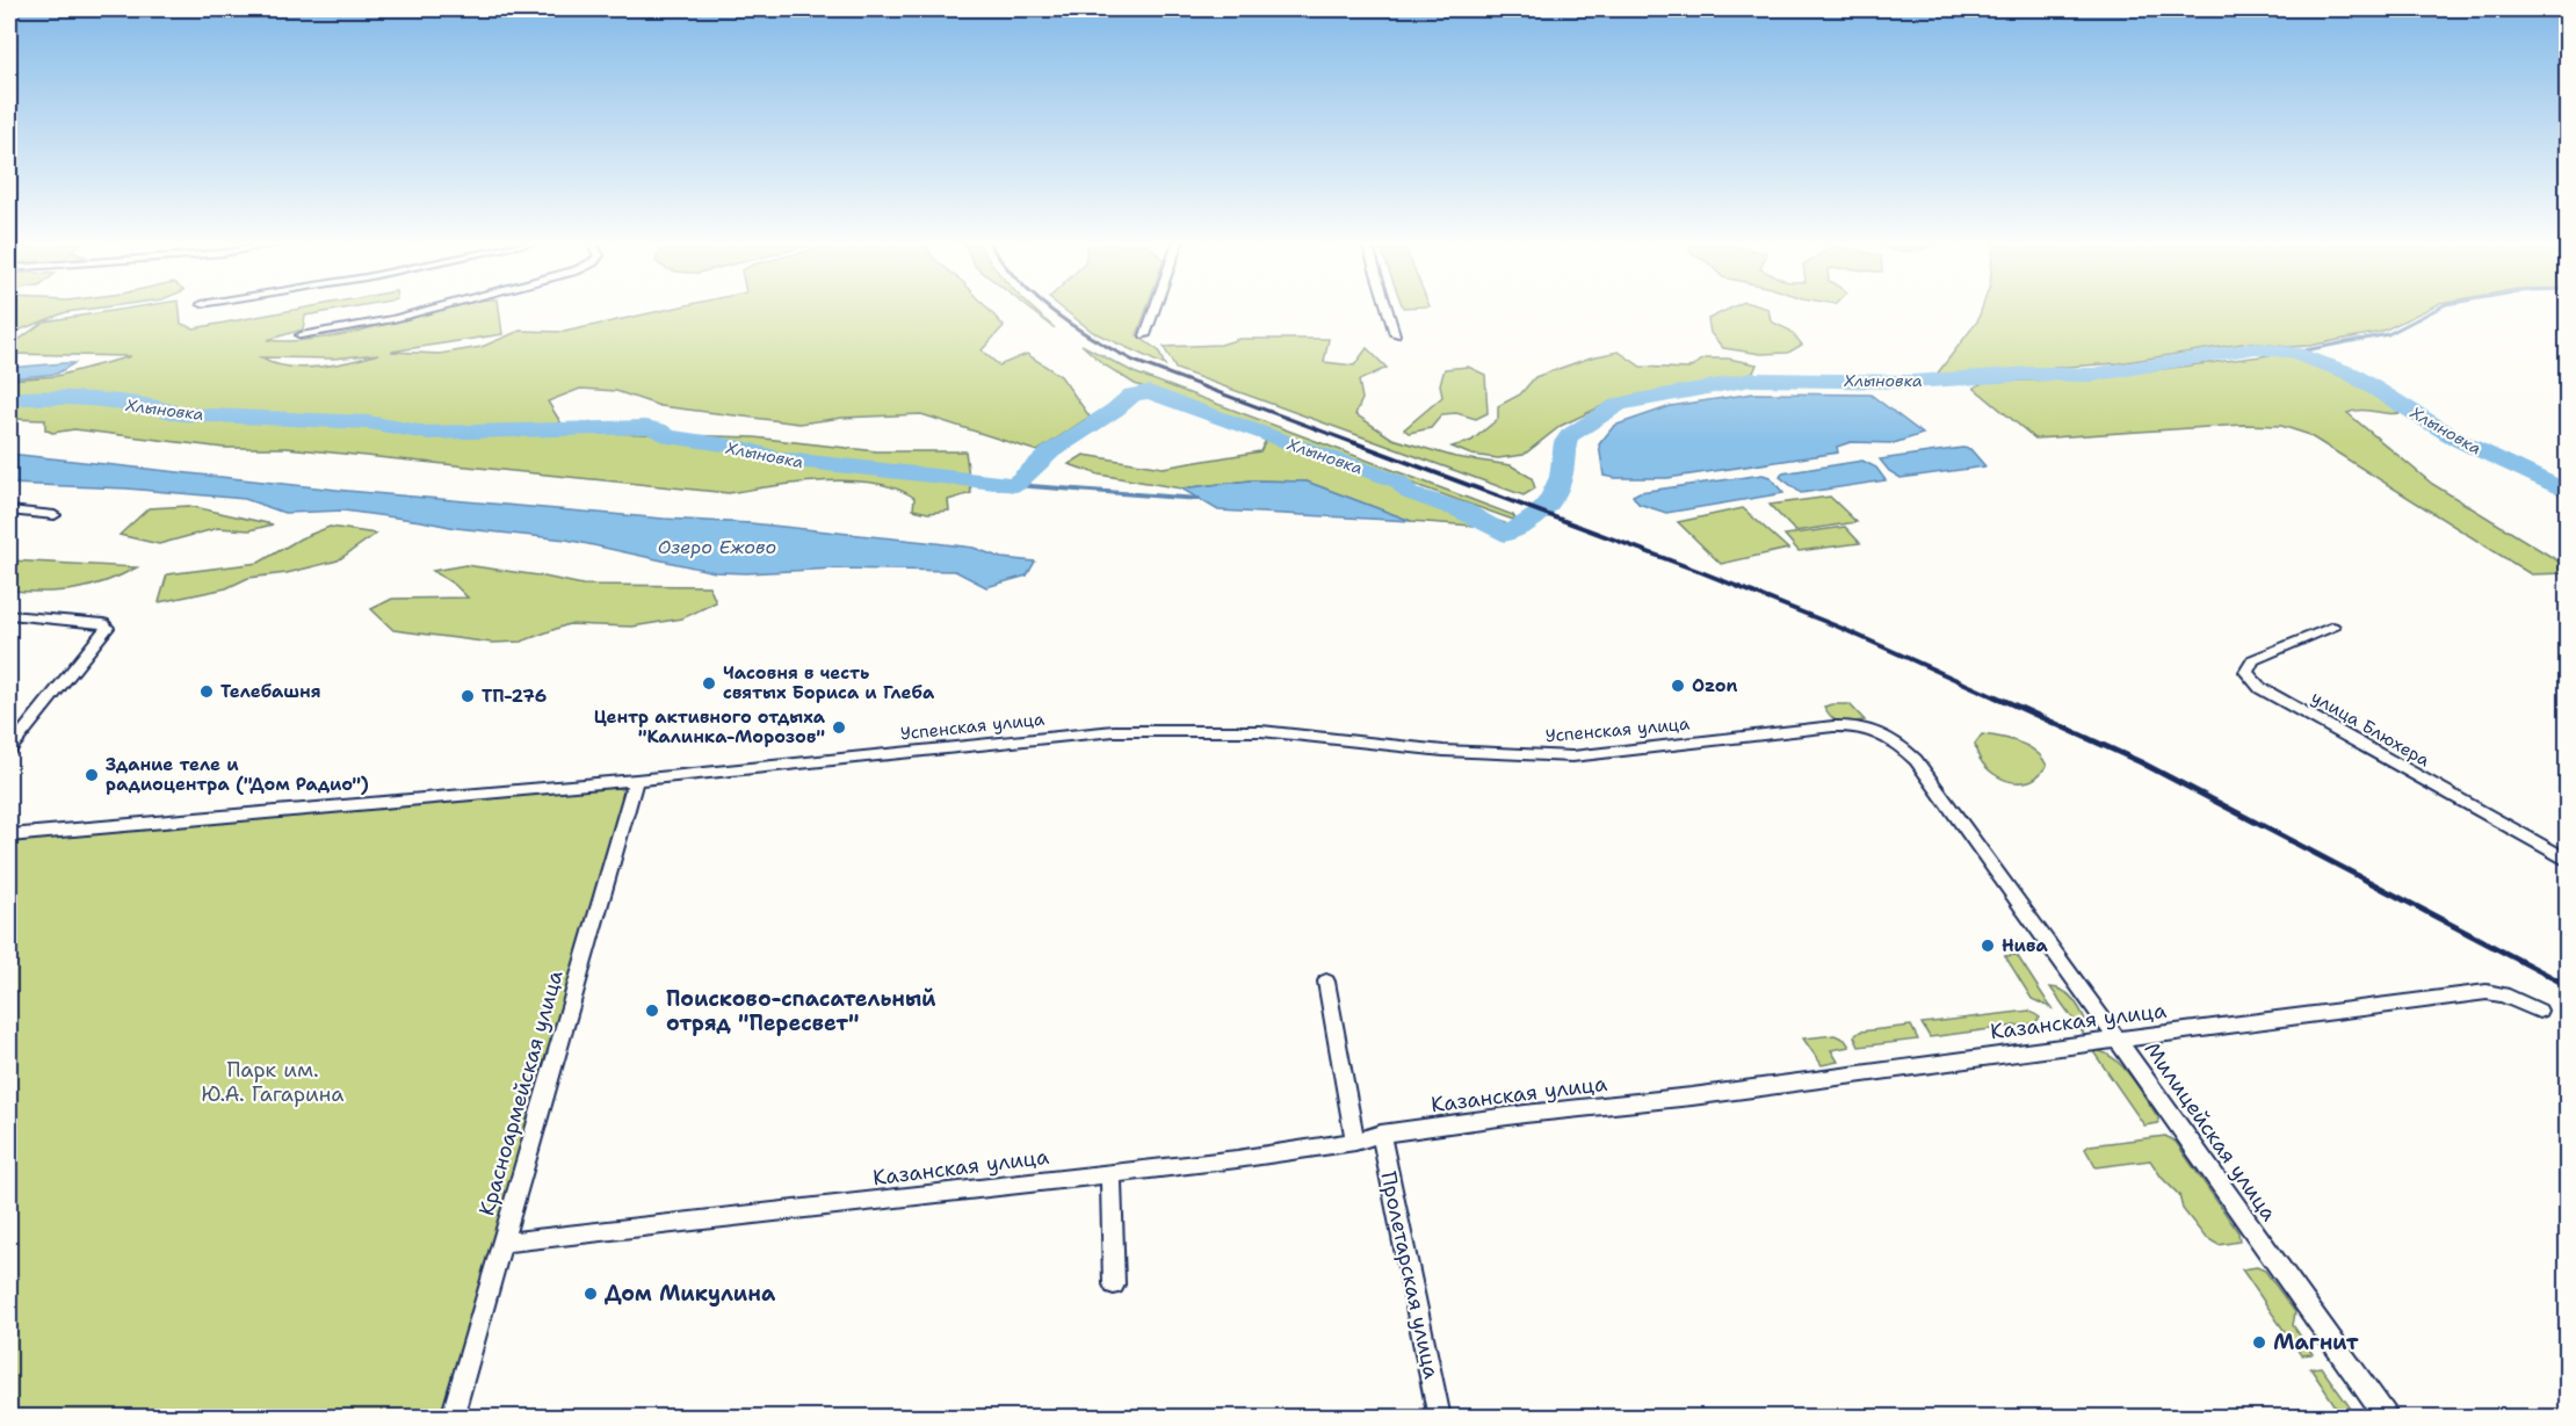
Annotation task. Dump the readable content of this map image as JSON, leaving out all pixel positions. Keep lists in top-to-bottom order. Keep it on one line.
{"streets":{"street":["Успенская улица","улица Блюхера","Казанская улица","Красноармейская улица","Милицейская улица","Пролетарская улица"]},"crossings":[["Успенская улица","Красноармейская улица"],["Успенская улица","Милицейская улица"],["Казанская улица","Красноармейская улица"],["Казанская улица","Милицейская улица"],["Казанская улица","Пролетарская улица"]],"water":["Хлыновка","Озеро Ежово"],"parks":["Парк им. Ю.А. Гагарина"],"places":["Часовня в честь святых Бориса и Глеба","Ozon","Телебашня","ТП-276","Центр активного отдыха \"Калинка-Морозов\"","Здание теле и радиоцентра (\"Дом Радио\")","Нива","Поисково-спасательный отряд \"Пересвет\"","Дом Микулина","Магнит"]}
